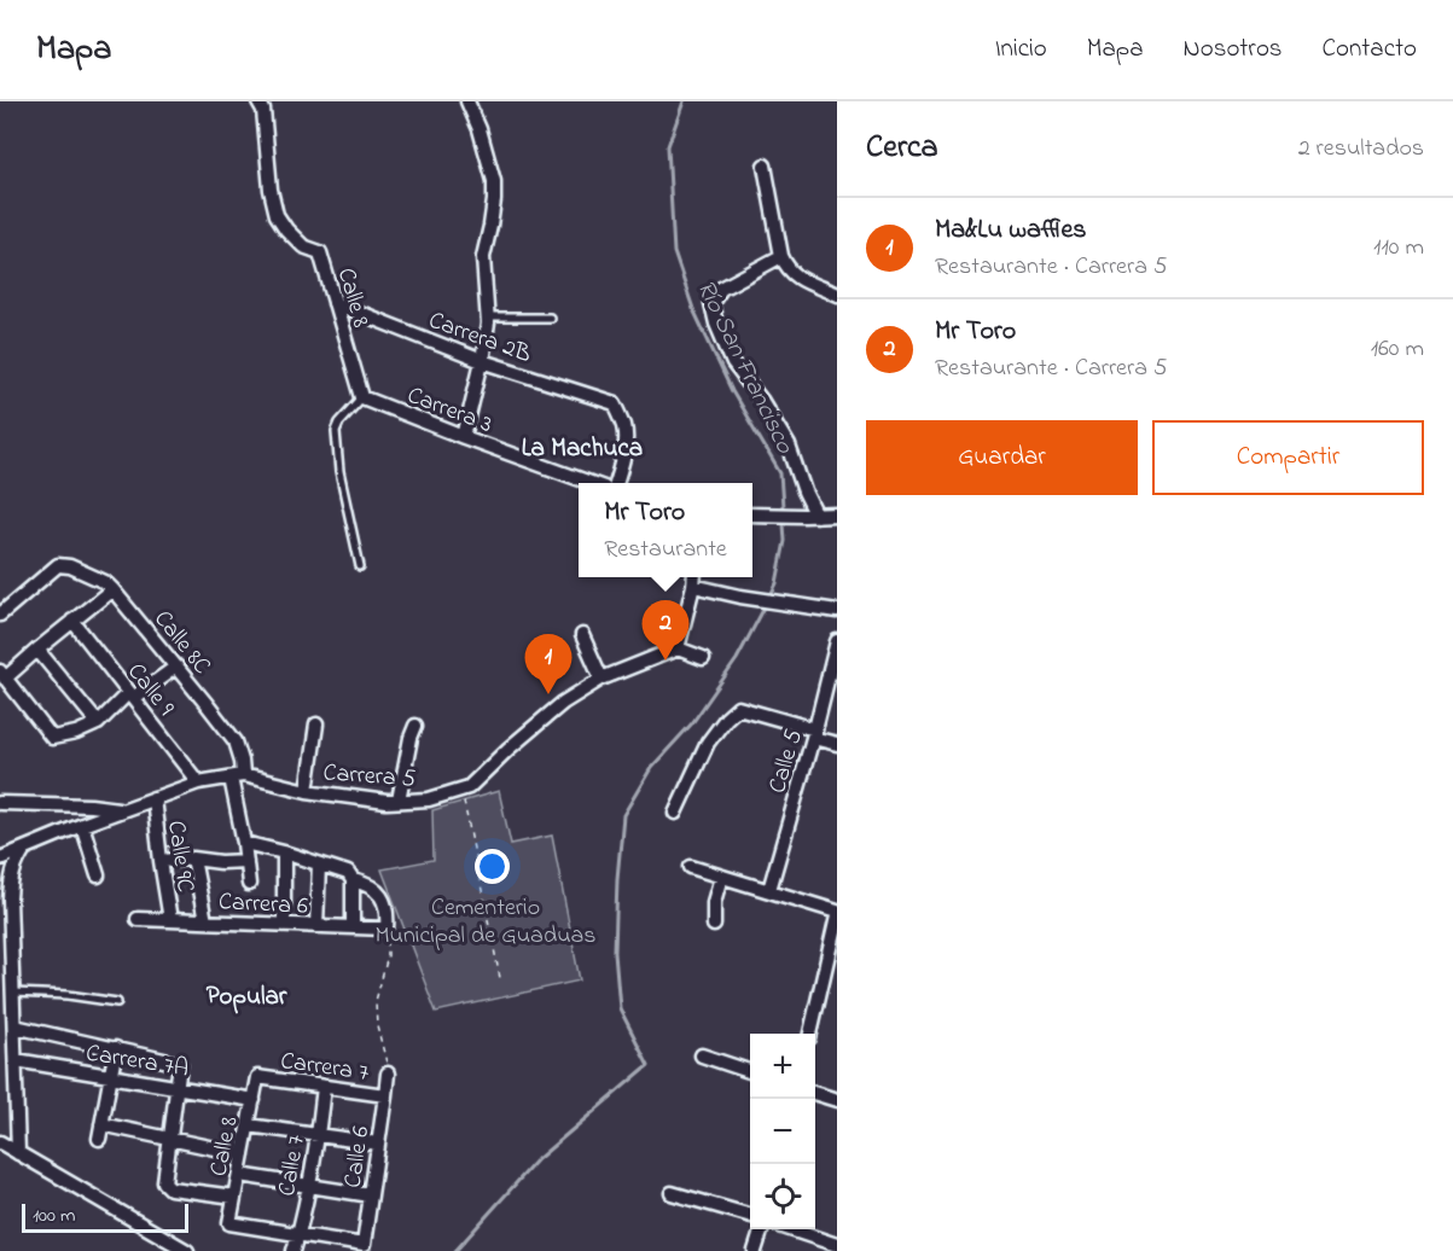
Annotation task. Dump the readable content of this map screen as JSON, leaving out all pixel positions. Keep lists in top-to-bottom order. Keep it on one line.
{"streets":{"street":["Calle 8","Carrera 2B","Carrera 3","Calle 8C","Calle 9","Calle 5","Carrera 5","Calle 9C","Carrera 6","Carrera 7A","Carrera 7","Calle 6","Calle 7"]},"crossings":[["Calle 8","Carrera 2B"],["Calle 8","Carrera 3"],["Calle 8","Carrera 7A"],["Calle 8","Carrera 7"],["Calle 8","Calle 6"],["Calle 8","Calle 7"],["Calle 8C","Carrera 5"],["Calle 9","Carrera 5"],["Carrera 5","Calle 9C"],["Calle 9C","Carrera 6"],["Carrera 7","Calle 6"],["Carrera 7","Calle 7"],["Calle 6","Calle 7"]],"districts":["La Machuca","Popular"],"water":["Río San Francisco"],"parks":["Cementerio Municipal de Guaduas"],"scale_bar":"100 m","page":{"header":"Mapa","nav":["Inicio","Mapa","Nosotros","Contacto"],"heading":["Cerca","2 resultados"],"list":[{"mark":"1","name":"Ma&Lu waffles","note":"Restaurante · Carrera 5","value":"110 m"},{"mark":"2","name":"Mr Toro","note":"Restaurante · Carrera 5","value":"160 m"}],"buttons":["Guardar","Compartir"],"popup":["Mr Toro","Restaurante"],"pins":["2","1"],"map_buttons":["+","−"],"scale":"100 m"}}
